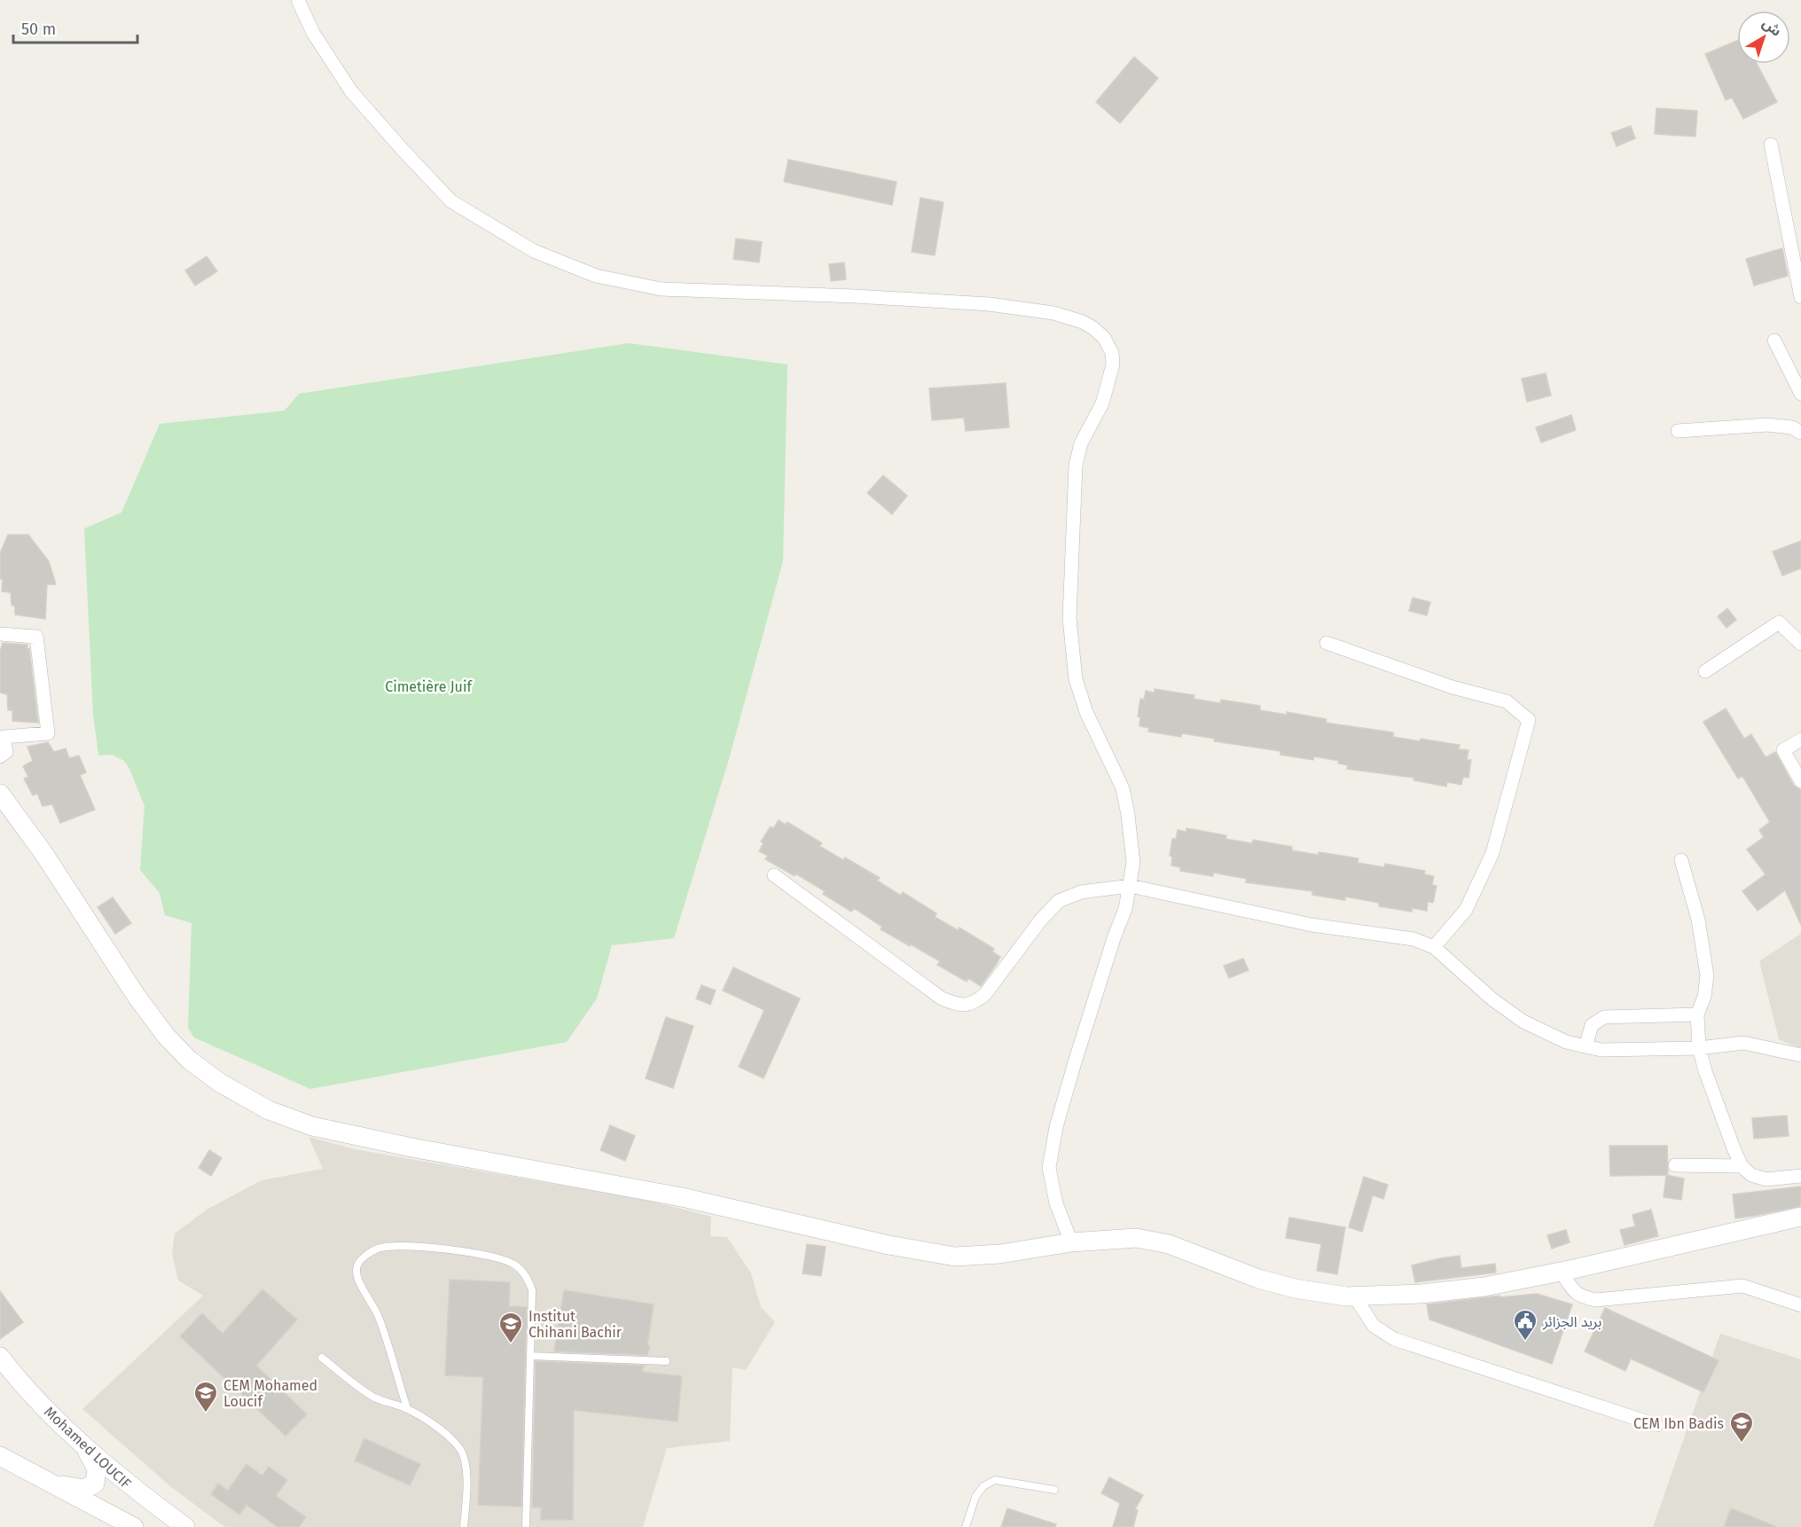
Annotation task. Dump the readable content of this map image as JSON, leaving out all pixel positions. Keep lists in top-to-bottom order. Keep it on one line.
{"streets":{"main road":["Mohamed LOUCIF"]},"parks":["Cimetière Juif"],"places":{"public building":["بريد الجزائر"],"school or university":["Institut Chihani Bachir","CEM Mohamed Loucif","CEM Ibn Badis"]},"scale_bar":"50 m","north":"top right"}
